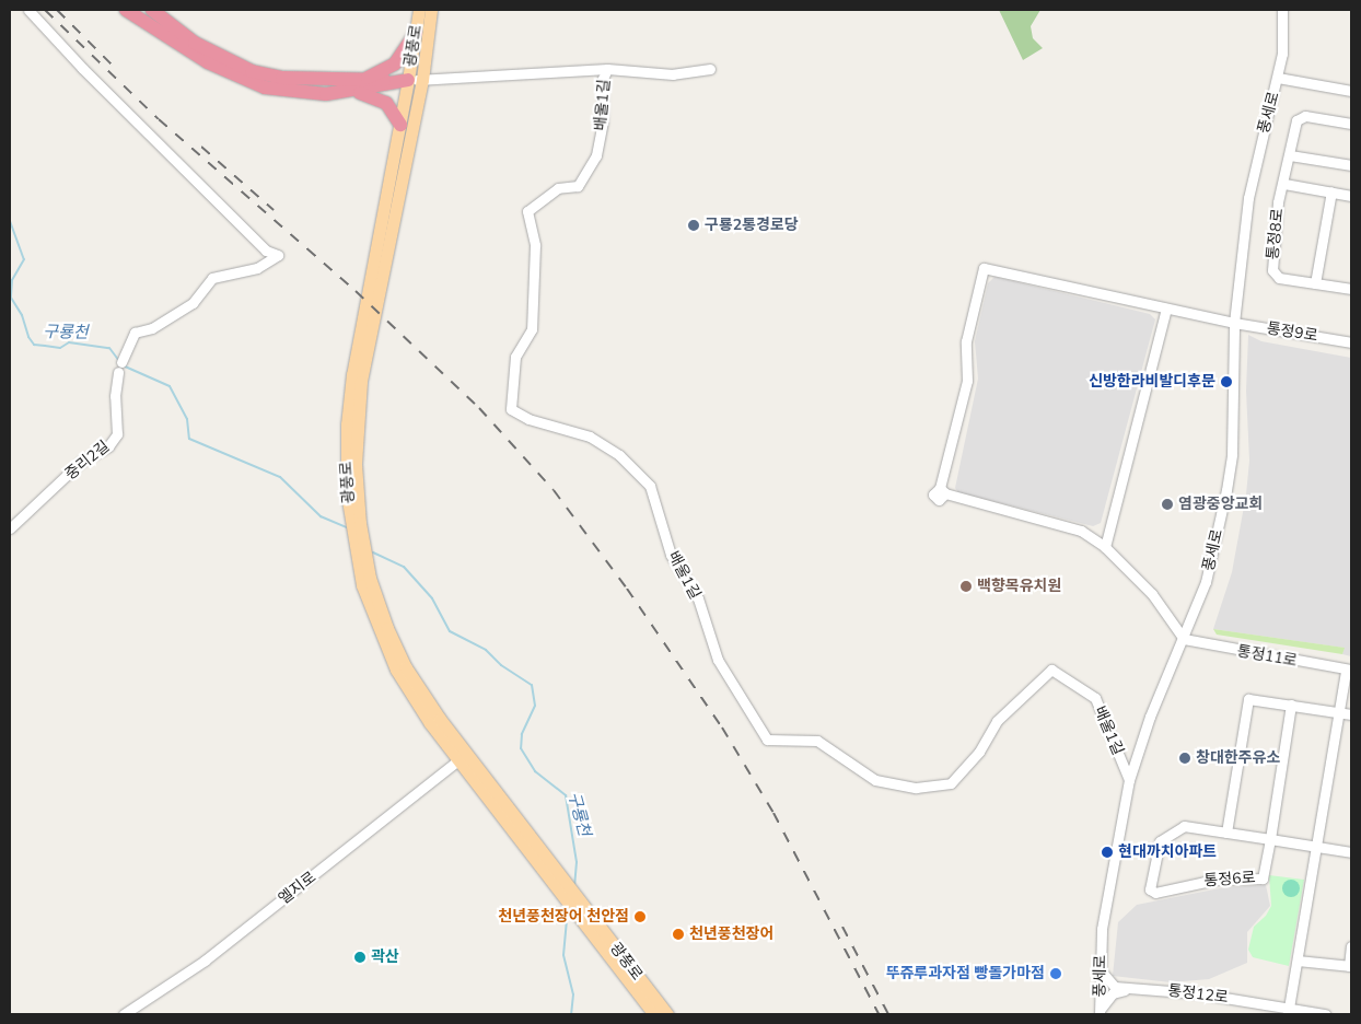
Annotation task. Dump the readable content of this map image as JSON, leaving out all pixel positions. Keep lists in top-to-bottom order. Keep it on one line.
{"streets":{"main road":["광풍로"],"street":["배울1길","풍세로","통정8로","통정9로","중리2길","통정11로","통정6로","엘지로","통정12로"]},"crossings":[["광풍로","배울1길"],["광풍로","엘지로"],["배울1길","풍세로"],["풍세로","통정9로"],["풍세로","통정11로"]],"water":["구룡천"],"places":["구룡2통경로당","신방한라비발디후문","염광중앙교회","백향목유치원","창대한주유소","현대까치아파트","천년풍천장어 천안점","천년풍천장어","곽산","뚜쥬루과자점 빵돌가마점"]}
